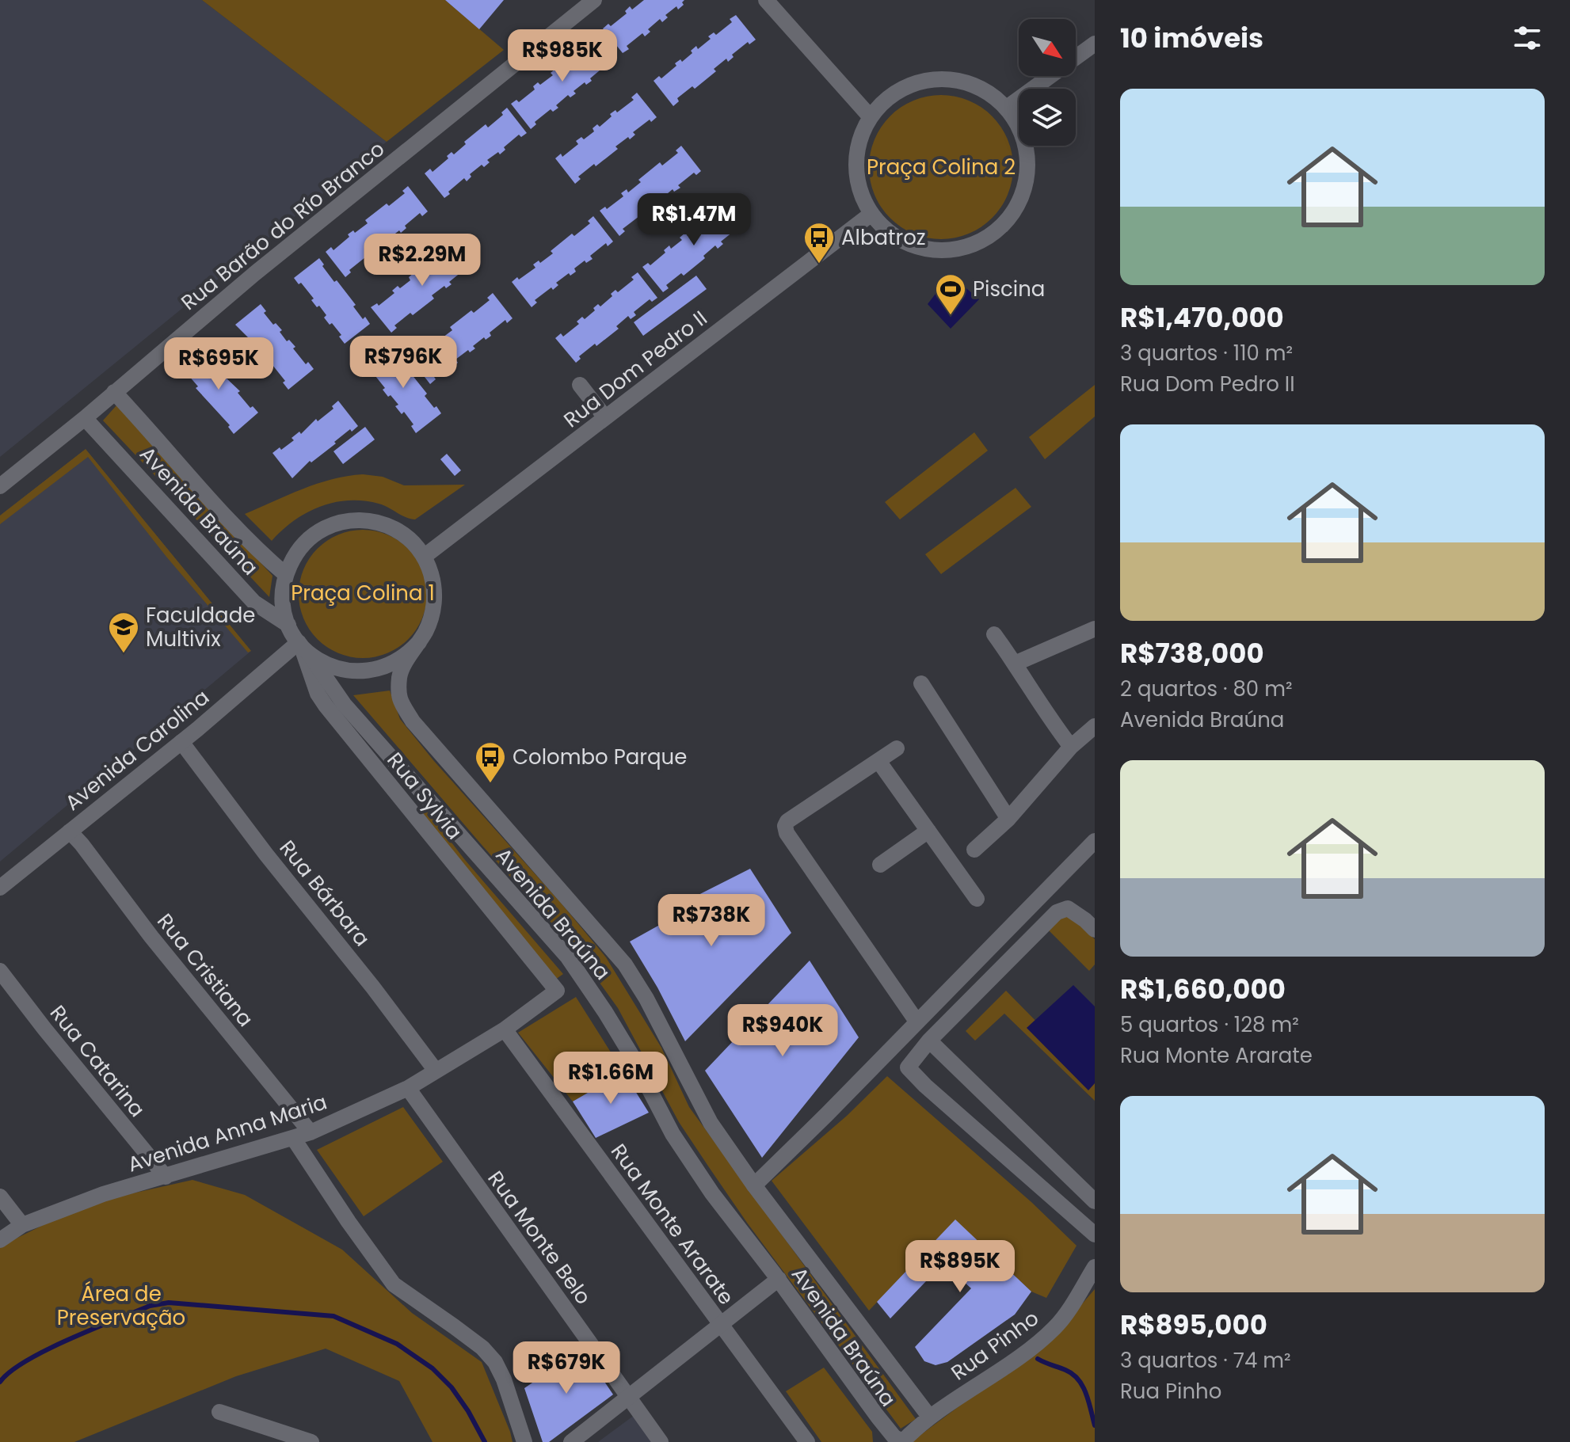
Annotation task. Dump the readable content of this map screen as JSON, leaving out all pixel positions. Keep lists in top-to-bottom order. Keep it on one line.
{"streets":{"street":["Rua Barão do Río Branco","Rua Dom Pedro II","Avenida Braúna","Avenida Carolina","Rua Sylvia","Rua Bárbara","Rua Cristiana","Rua Catarina","Avenida Anna Maria","Rua Monte Ararate","Rua Monte Belo","Rua Pinho"]},"crossings":[["Rua Barão do Río Branco","Avenida Braúna"],["Rua Dom Pedro II","Avenida Braúna"],["Rua Dom Pedro II","Avenida Carolina"],["Rua Dom Pedro II","Rua Sylvia"],["Avenida Braúna","Avenida Carolina"],["Avenida Braúna","Rua Sylvia"],["Avenida Braúna","Rua Pinho"],["Avenida Carolina","Rua Sylvia"],["Avenida Carolina","Rua Bárbara"],["Avenida Carolina","Rua Cristiana"],["Rua Sylvia","Avenida Anna Maria"],["Rua Bárbara","Avenida Anna Maria"],["Rua Cristiana","Avenida Anna Maria"],["Rua Catarina","Avenida Anna Maria"],["Avenida Anna Maria","Rua Monte Ararate"],["Avenida Anna Maria","Rua Monte Belo"]],"parks":["Praça Colina 2","Praça Colina 1","Área de Preservação"],"places":{"bus stop":["Albatroz","Colombo Parque"],"sports":["Piscina"],"school or university":["Faculdade Multivix"]},"north":"bottom right","page":{"heading":"10 imóveis","price":["R$985K","R$1.47M","R$2.29M","R$796K","R$695K","R$738K","R$940K","R$1.66M","R$895K","R$679K"],"list":[{"name":"R$1,470,000","note":"3 quartos · 110 m² · Rua Dom Pedro II"},{"name":"R$738,000","note":"2 quartos · 80 m² · Avenida Braúna"},{"name":"R$1,660,000","note":"5 quartos · 128 m² · Rua Monte Ararate"},{"name":"R$895,000","note":"3 quartos · 74 m² · Rua Pinho"}]}}
